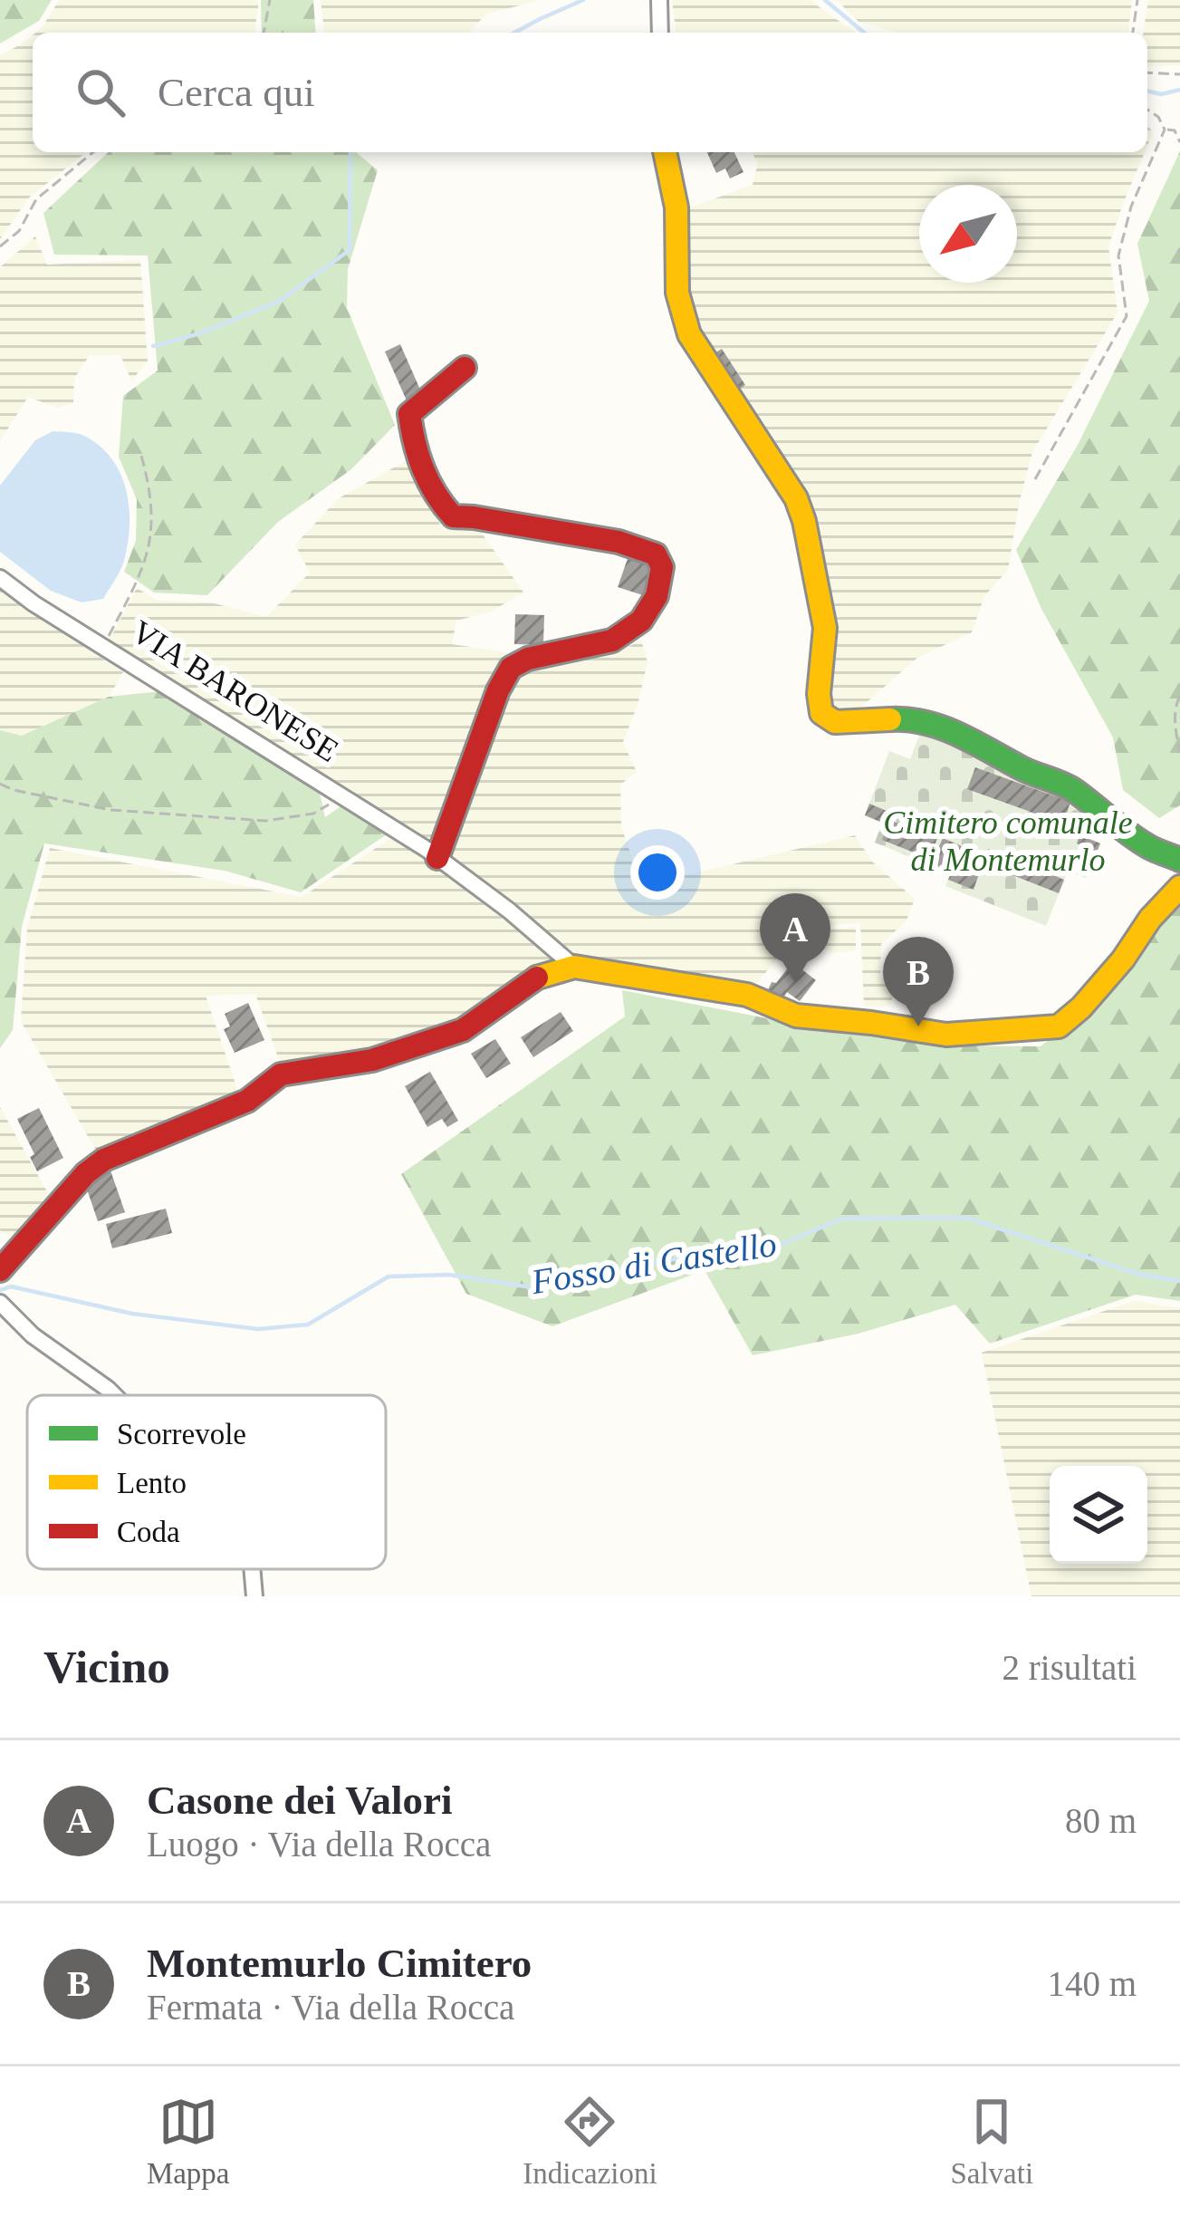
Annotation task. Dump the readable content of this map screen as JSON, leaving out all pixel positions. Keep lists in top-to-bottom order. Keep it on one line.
{"streets":{"street":["VIA BARONESE"]},"water":["Fosso di Castello"],"parks":["Cimitero comunale di Montemurlo"],"legend":["Scorrevole","Lento","Coda"],"north":"bottom left","page":{"search":"Cerca qui","pins":["A","B"],"heading":["Vicino","2 risultati"],"list":[{"mark":"A","name":"Casone dei Valori","note":"Luogo · Via della Rocca","value":"80 m"},{"mark":"B","name":"Montemurlo Cimitero","note":"Fermata · Via della Rocca","value":"140 m"}],"nav":["Mappa","Indicazioni","Salvati"]}}
